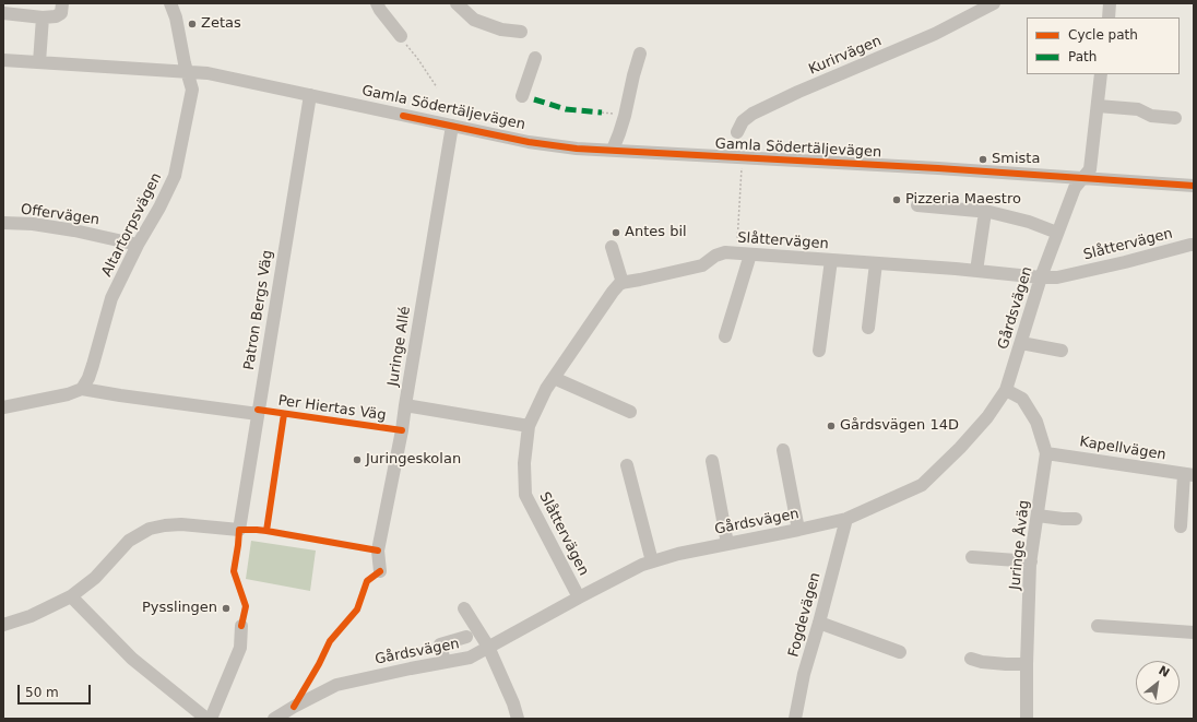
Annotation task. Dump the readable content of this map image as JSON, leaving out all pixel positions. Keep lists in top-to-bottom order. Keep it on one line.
{"streets":{"street":["Kurirvägen","Gamla Södertäljevägen","Offervägen","Altartorpsvägen","Slåttervägen","Gårdsvägen","Patron Bergs Väg","Juringe Allé","Per Hiertas Väg","Kapellvägen","Juringe Åväg","Fogdevägen"]},"crossings":[["Gamla Södertäljevägen","Altartorpsvägen"],["Gamla Södertäljevägen","Gårdsvägen"],["Gamla Södertäljevägen","Patron Bergs Väg"],["Gamla Södertäljevägen","Juringe Allé"],["Offervägen","Altartorpsvägen"],["Altartorpsvägen","Per Hiertas Väg"],["Slåttervägen","Gårdsvägen"],["Gårdsvägen","Juringe Åväg"],["Gårdsvägen","Fogdevägen"],["Patron Bergs Väg","Per Hiertas Väg"],["Kapellvägen","Juringe Åväg"]],"places":["Zetas","Smista","Pizzeria Maestro","Antes bil","Gårdsvägen 14D","Juringeskolan","Pysslingen"],"legend":["Cycle path","Path"],"scale_bar":"50 m","north":"top right"}
